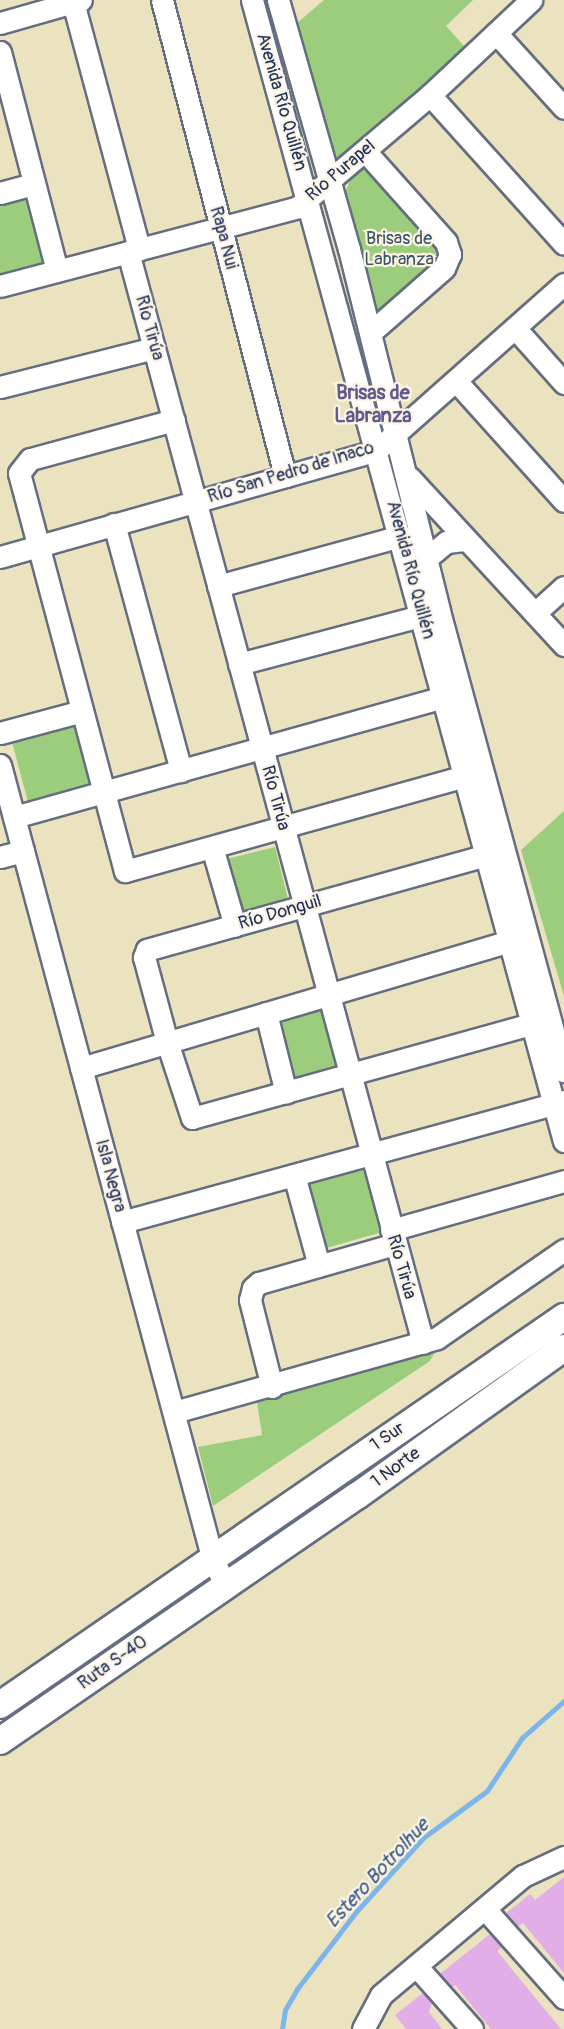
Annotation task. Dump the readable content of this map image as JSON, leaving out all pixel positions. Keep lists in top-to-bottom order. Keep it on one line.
{"streets":{"main road":["1 Sur","1 Norte","Ruta S-40"],"street":["Avenida Río Quillén","Río Purapel","Rapa Nui","Río Tirúa","Río San Pedro de Inaco","Río Donguil","Isla Negra"]},"crossings":[["Avenida Río Quillén","Río Purapel"],["Avenida Río Quillén","Río San Pedro de Inaco"],["Avenida Río Quillén","Río Donguil"],["Río Purapel","Rapa Nui"],["Río Purapel","Río Tirúa"],["Rapa Nui","Río San Pedro de Inaco"],["Río Tirúa","Río San Pedro de Inaco"],["Río Tirúa","Río Donguil"],["Isla Negra","1 Sur"],["Isla Negra","1 Norte"],["Isla Negra","Ruta S-40"],["1 Sur","Ruta S-40"],["1 Norte","Ruta S-40"]],"districts":["Brisas de Labranza"],"water":["Estero Botrolhue"],"parks":["Brisas de Labranza"]}
